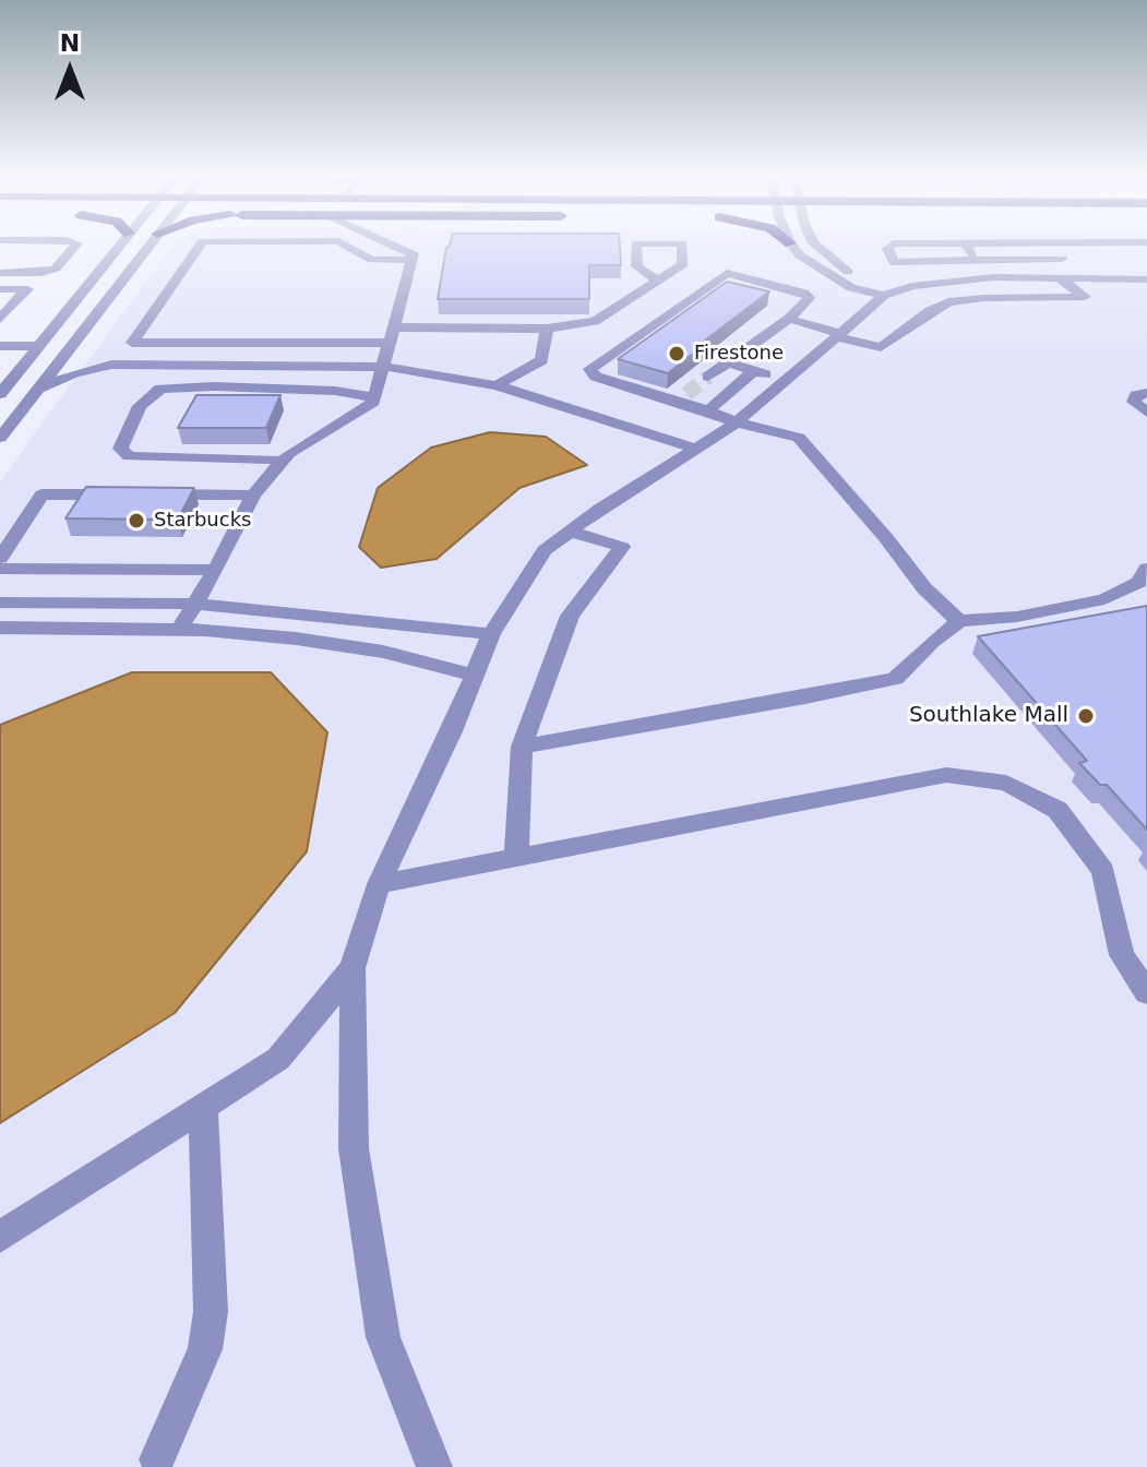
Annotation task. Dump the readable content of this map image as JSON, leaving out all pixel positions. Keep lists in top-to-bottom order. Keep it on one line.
{"places":["Firestone","Starbucks","Southlake Mall"],"north":"top"}
